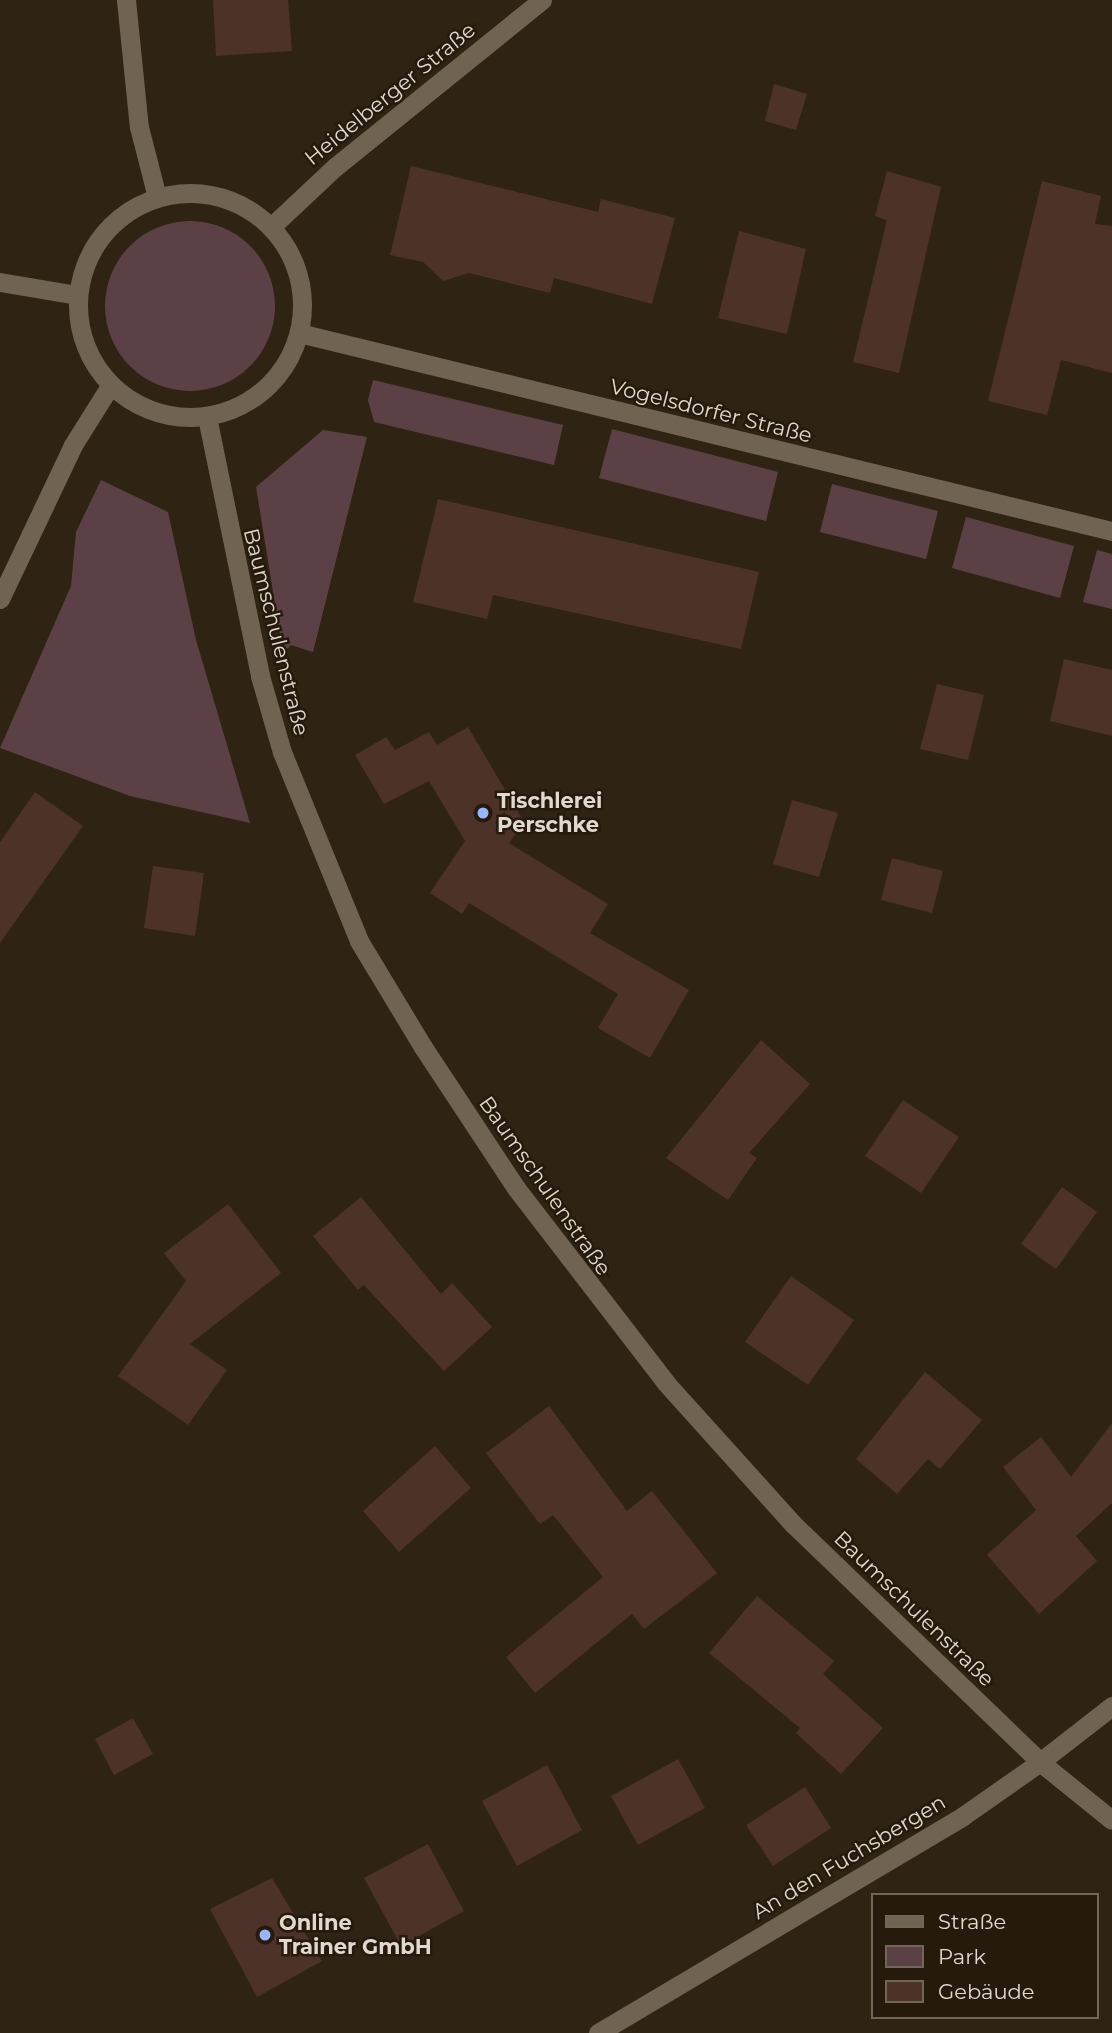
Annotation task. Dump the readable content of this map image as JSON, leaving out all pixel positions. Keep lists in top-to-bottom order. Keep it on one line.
{"streets":{"street":["Heidelberger Straße","Vogelsdorfer Straße","Baumschulenstraße","An den Fuchsbergen"]},"crossings":[["Heidelberger Straße","Vogelsdorfer Straße"],["Heidelberger Straße","Baumschulenstraße"],["Vogelsdorfer Straße","Baumschulenstraße"],["Baumschulenstraße","An den Fuchsbergen"]],"places":["Tischlerei Perschke","Online Trainer GmbH"],"legend":["Straße","Park","Gebäude"]}
